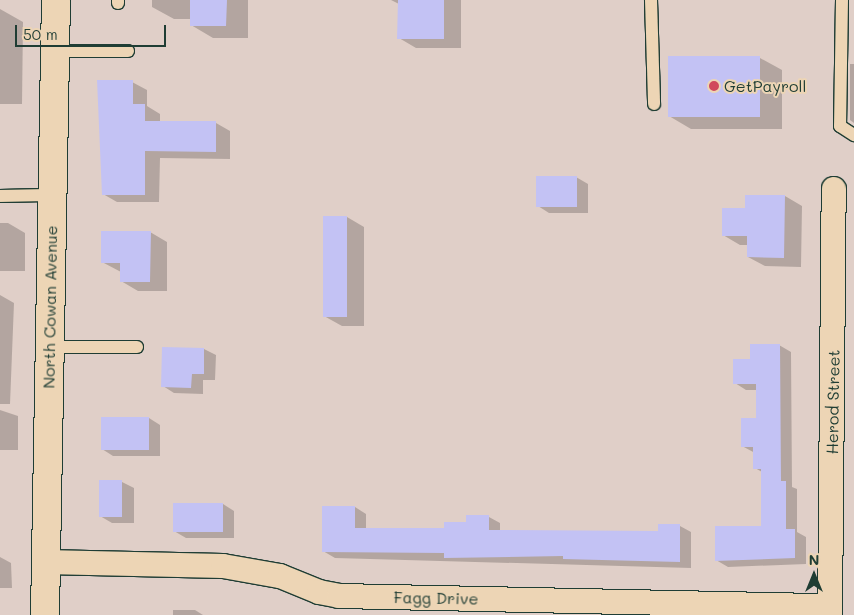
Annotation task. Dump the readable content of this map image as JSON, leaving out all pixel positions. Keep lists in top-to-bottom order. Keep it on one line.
{"streets":{"street":["North Cowan Avenue","Herod Street","Fagg Drive"]},"crossings":[["North Cowan Avenue","Fagg Drive"],["Herod Street","Fagg Drive"]],"places":["GetPayroll"],"scale_bar":"50 m","north":"top"}
